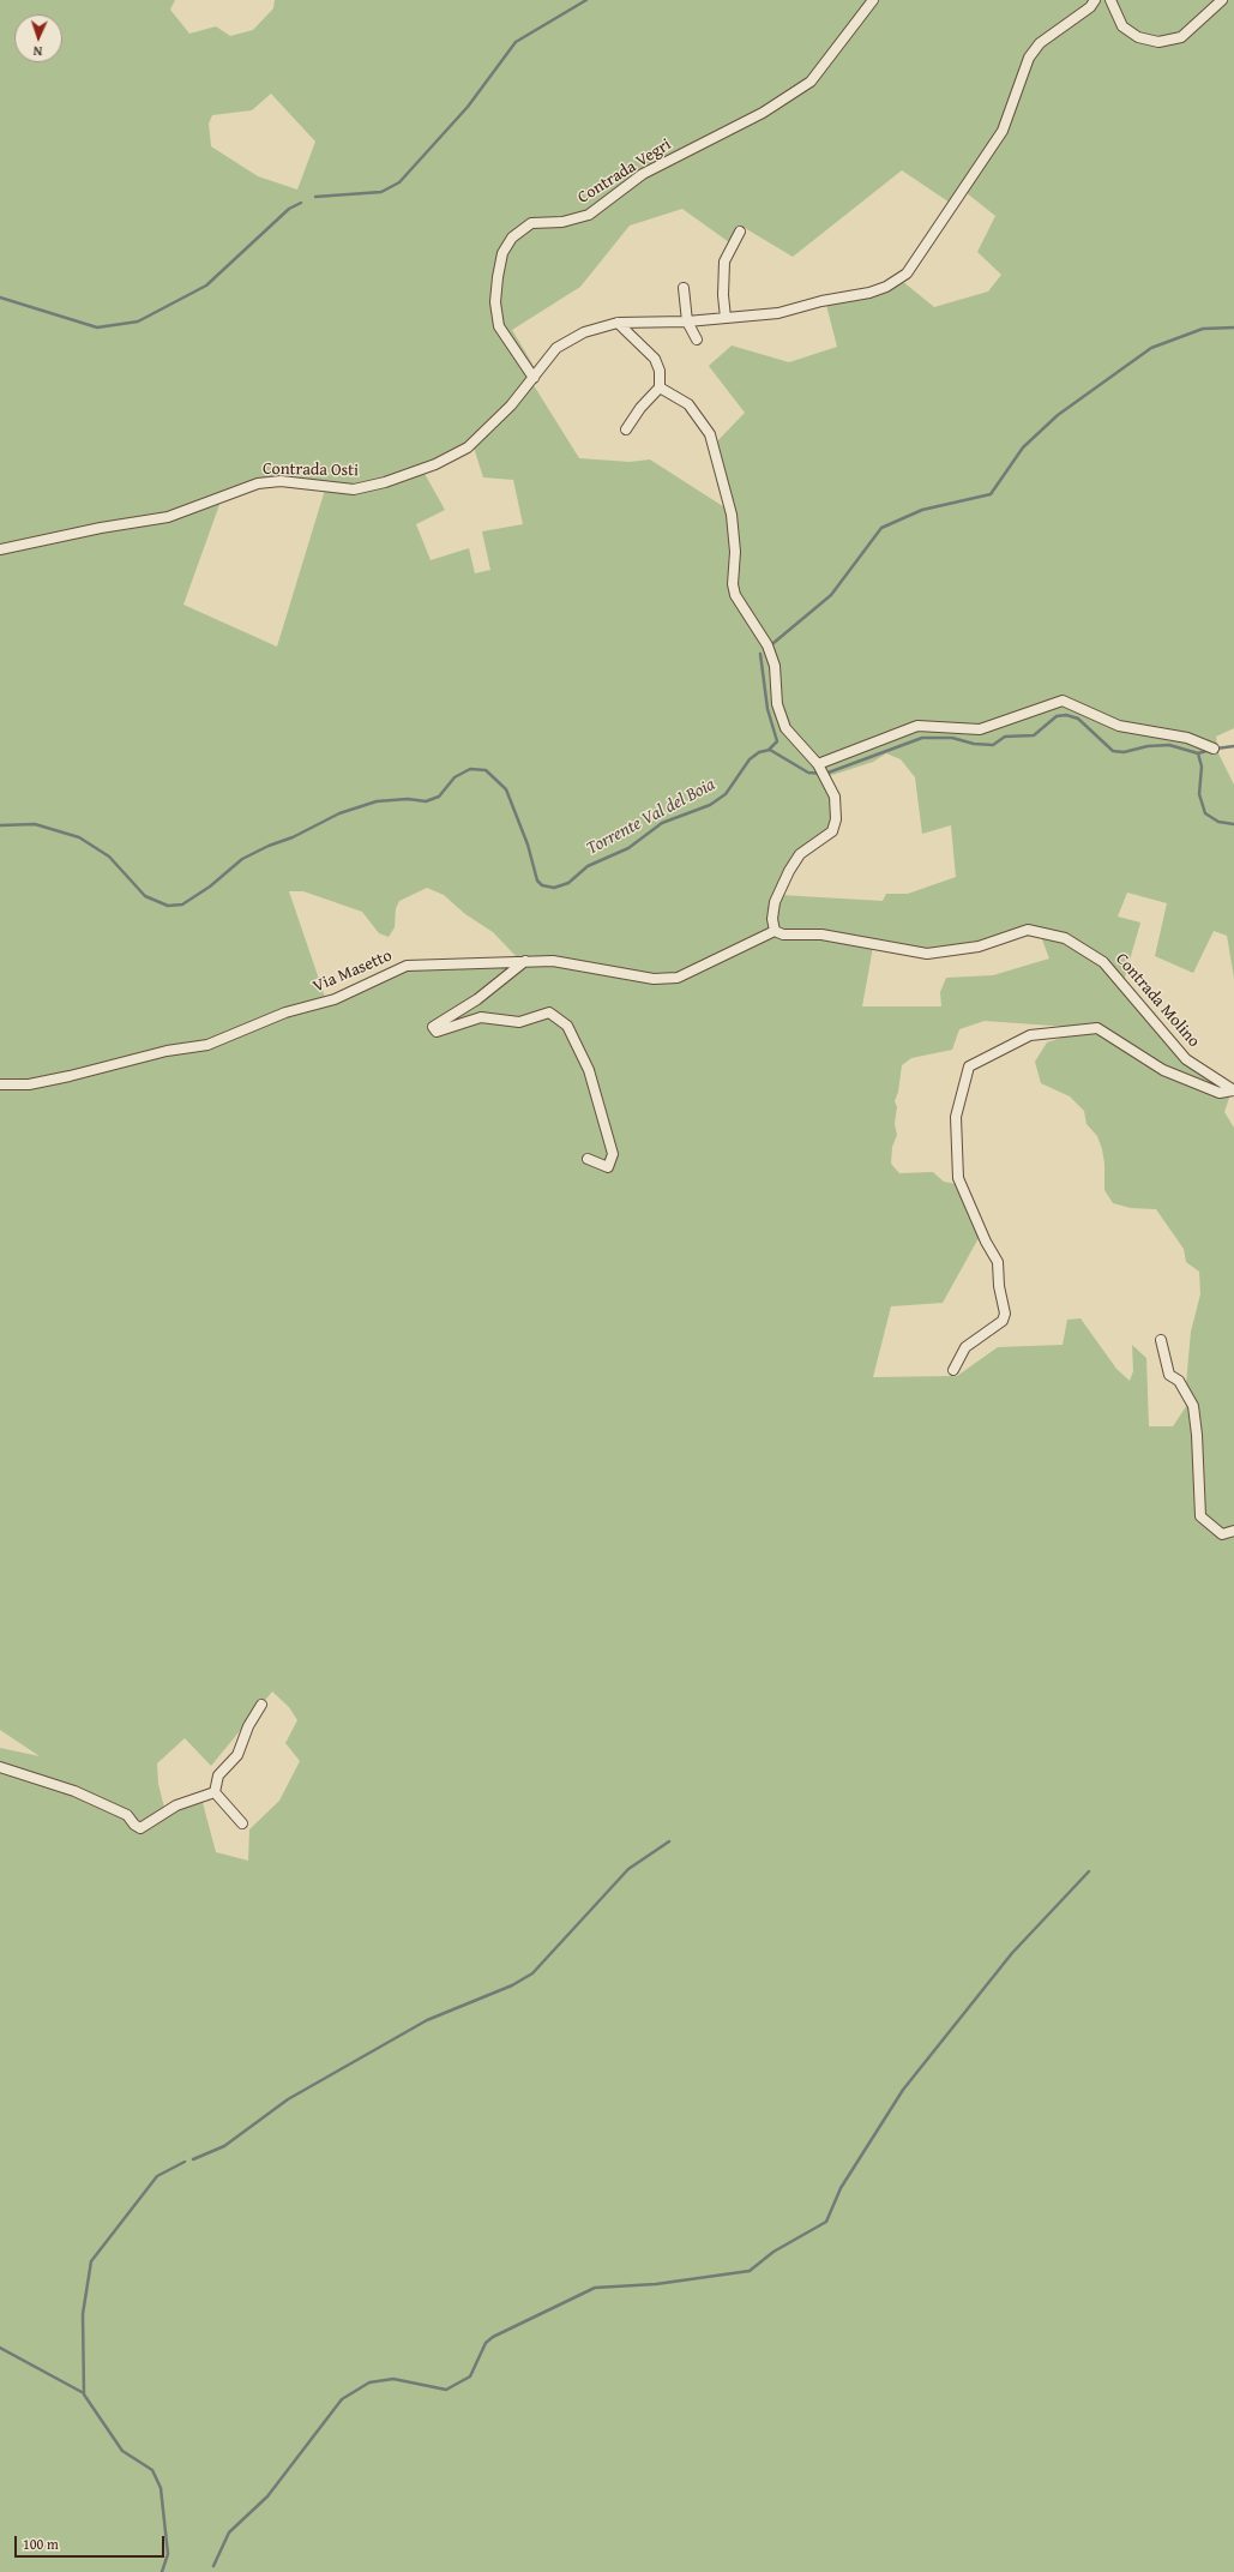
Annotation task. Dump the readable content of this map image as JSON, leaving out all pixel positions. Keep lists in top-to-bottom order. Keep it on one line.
{"streets":{"street":["Contrada Vegri","Contrada Osti","Via Masetto","Contrada Molino"]},"crossings":[["Contrada Vegri","Contrada Osti"],["Via Masetto","Contrada Molino"]],"water":["Torrente Val del Boia"],"scale_bar":"100 m","north":"bottom"}
